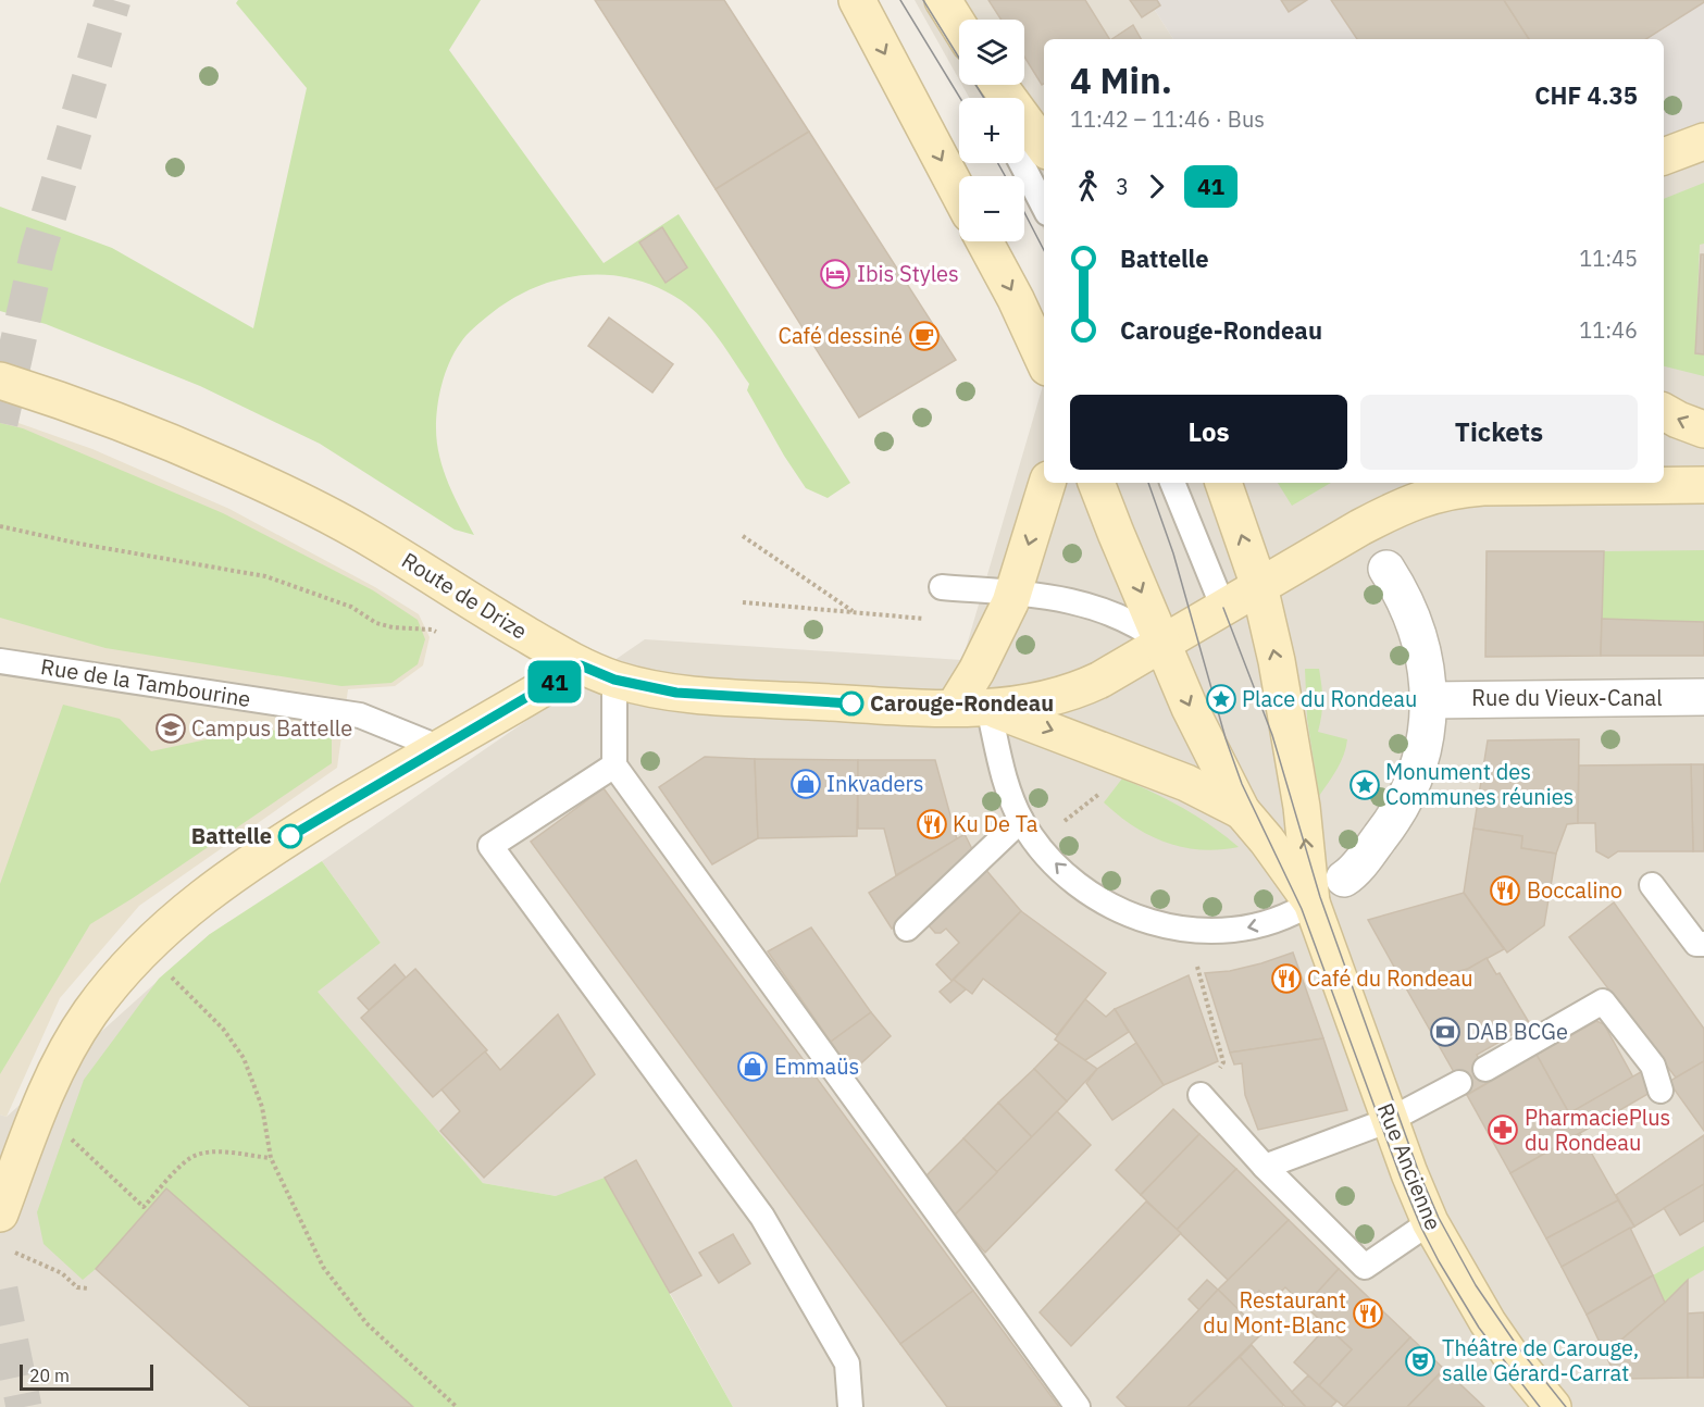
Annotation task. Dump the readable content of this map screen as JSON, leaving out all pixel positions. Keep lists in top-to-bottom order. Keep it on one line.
{"streets":{"main road":["Route de Drize","Rue Ancienne"],"street":["Rue du Vieux-Canal"],"lane":["Rue de la Tambourine"]},"places":{"hotel":["Ibis Styles"],"cafe":["Café dessiné"],"place":["Place du Rondeau","Monument des Communes réunies"],"other":["Carouge-Rondeau","Battelle"],"school or university":["Campus Battelle"],"shop":["Inkvaders","Emmaüs"],"restaurant":["Ku De Ta","Boccalino","Café du Rondeau","Restaurant du Mont-Blanc"],"bank":["DAB BCGe"],"pharmacy":["PharmaciePlus du Rondeau"],"theatre":["Théâtre de Carouge, salle Gérard-Carrat"]},"lines":["bus line 41"],"scale_bar":"20 m","page":{"on_map":"41","map_buttons":["+","−"],"heading":["4 Min.","11:42 – 11:46 · Bus","CHF 4.35"],"legs":["3","41"],"list":[{"name":"Battelle","value":"11:45"},{"name":"Carouge-Rondeau","value":"11:46"}],"buttons":["Los","Tickets"],"scale":"20 m"}}
